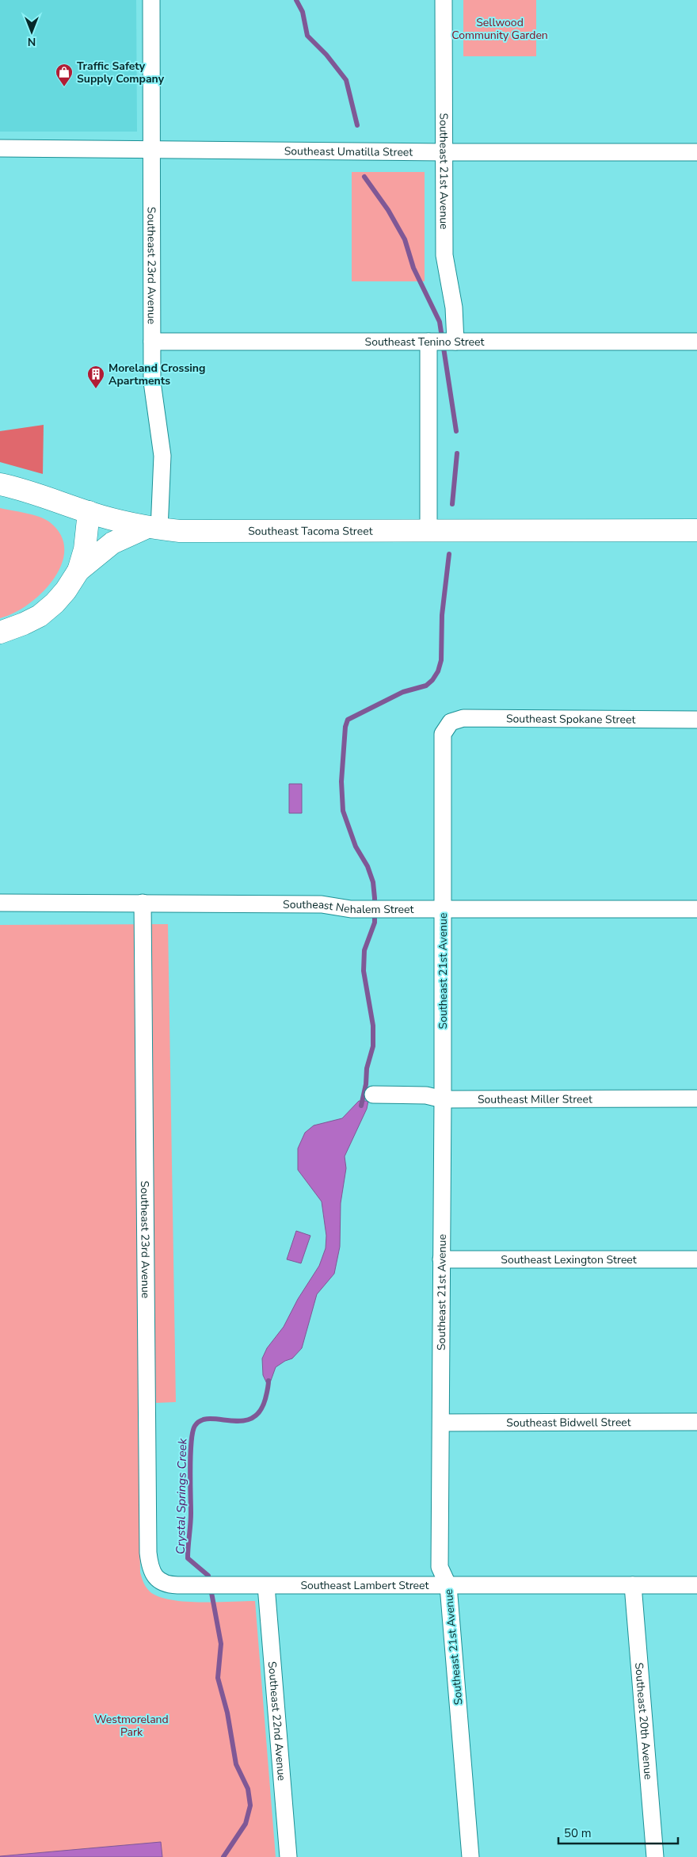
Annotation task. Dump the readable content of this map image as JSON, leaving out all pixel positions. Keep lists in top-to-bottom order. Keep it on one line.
{"streets":{"main road":["Southeast Tacoma Street"],"street":["Southeast Umatilla Street","Southeast 21st Avenue","Southeast 23rd Avenue","Southeast Tenino Street","Southeast Spokane Street","Southeast Nehalem Street","Southeast Miller Street","Southeast Lexington Street","Southeast Bidwell Street","Southeast Lambert Street","Southeast 22nd Avenue","Southeast 20th Avenue"]},"crossings":[["Southeast Umatilla Street","Southeast 21st Avenue"],["Southeast Umatilla Street","Southeast 23rd Avenue"],["Southeast 21st Avenue","Southeast Tenino Street"],["Southeast 21st Avenue","Southeast Spokane Street"],["Southeast 21st Avenue","Southeast Nehalem Street"],["Southeast 21st Avenue","Southeast Miller Street"],["Southeast 21st Avenue","Southeast Lexington Street"],["Southeast 21st Avenue","Southeast Bidwell Street"],["Southeast 21st Avenue","Southeast Lambert Street"],["Southeast 23rd Avenue","Southeast Tenino Street"],["Southeast 23rd Avenue","Southeast Tacoma Street"],["Southeast 23rd Avenue","Southeast Nehalem Street"],["Southeast 23rd Avenue","Southeast Lambert Street"],["Southeast Lambert Street","Southeast 22nd Avenue"],["Southeast Lambert Street","Southeast 20th Avenue"]],"water":["Crystal Springs Creek"],"parks":["Sellwood Community Garden","Westmoreland Park"],"places":{"shop":["Traffic Safety Supply Company"],"building":["Moreland Crossing Apartments"]},"scale_bar":"50 m","north":"bottom"}
